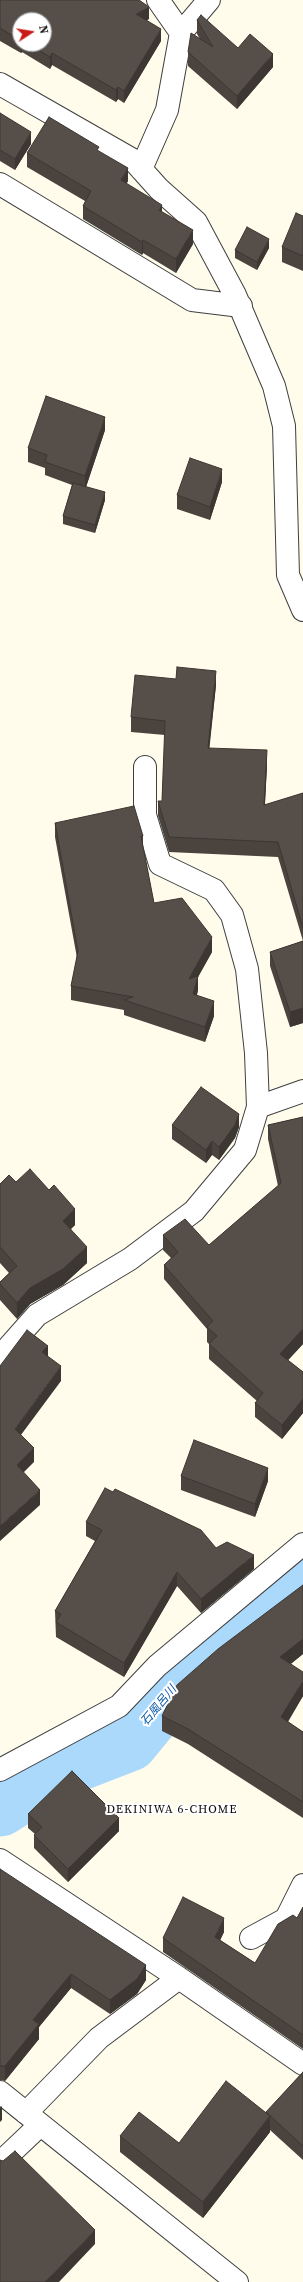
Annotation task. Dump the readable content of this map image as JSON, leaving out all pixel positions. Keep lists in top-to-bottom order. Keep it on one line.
{"districts":["DEKINIWA 6-CHOME"],"water":["石風呂川"],"north":"right"}
